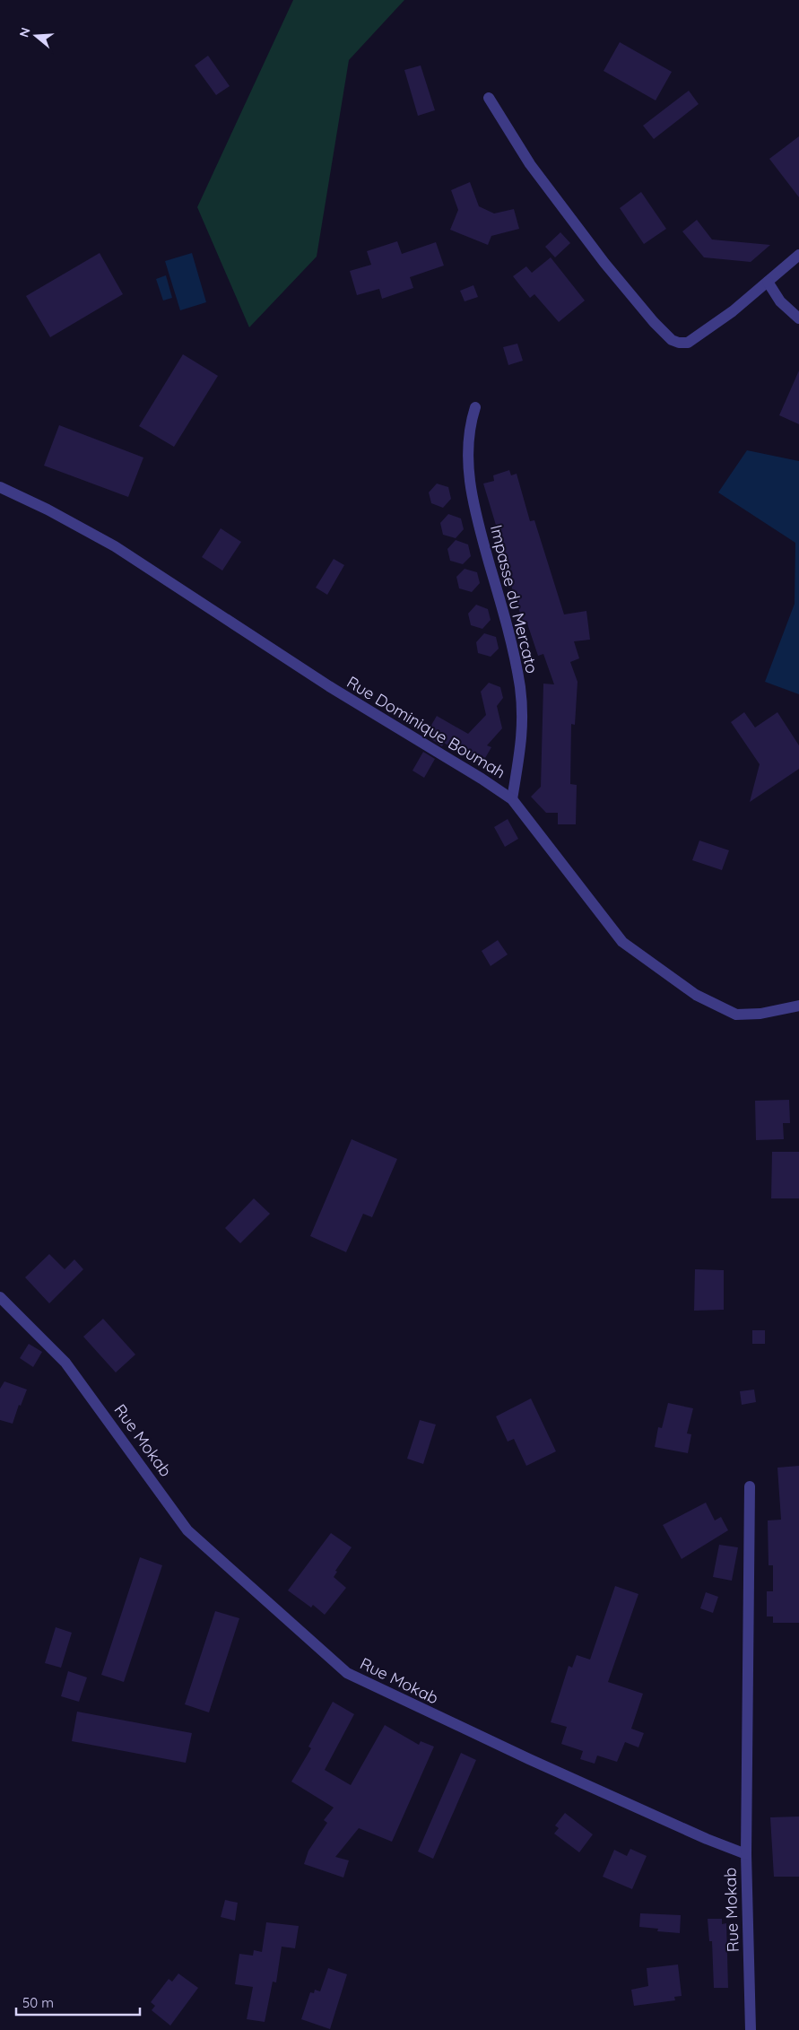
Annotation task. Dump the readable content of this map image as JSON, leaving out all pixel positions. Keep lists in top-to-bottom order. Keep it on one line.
{"streets":{"street":["Impasse du Mercato","Rue Dominique Boumah","Rue Mokab"]},"crossings":[["Impasse du Mercato","Rue Dominique Boumah"]],"scale_bar":"50 m","north":"left"}
